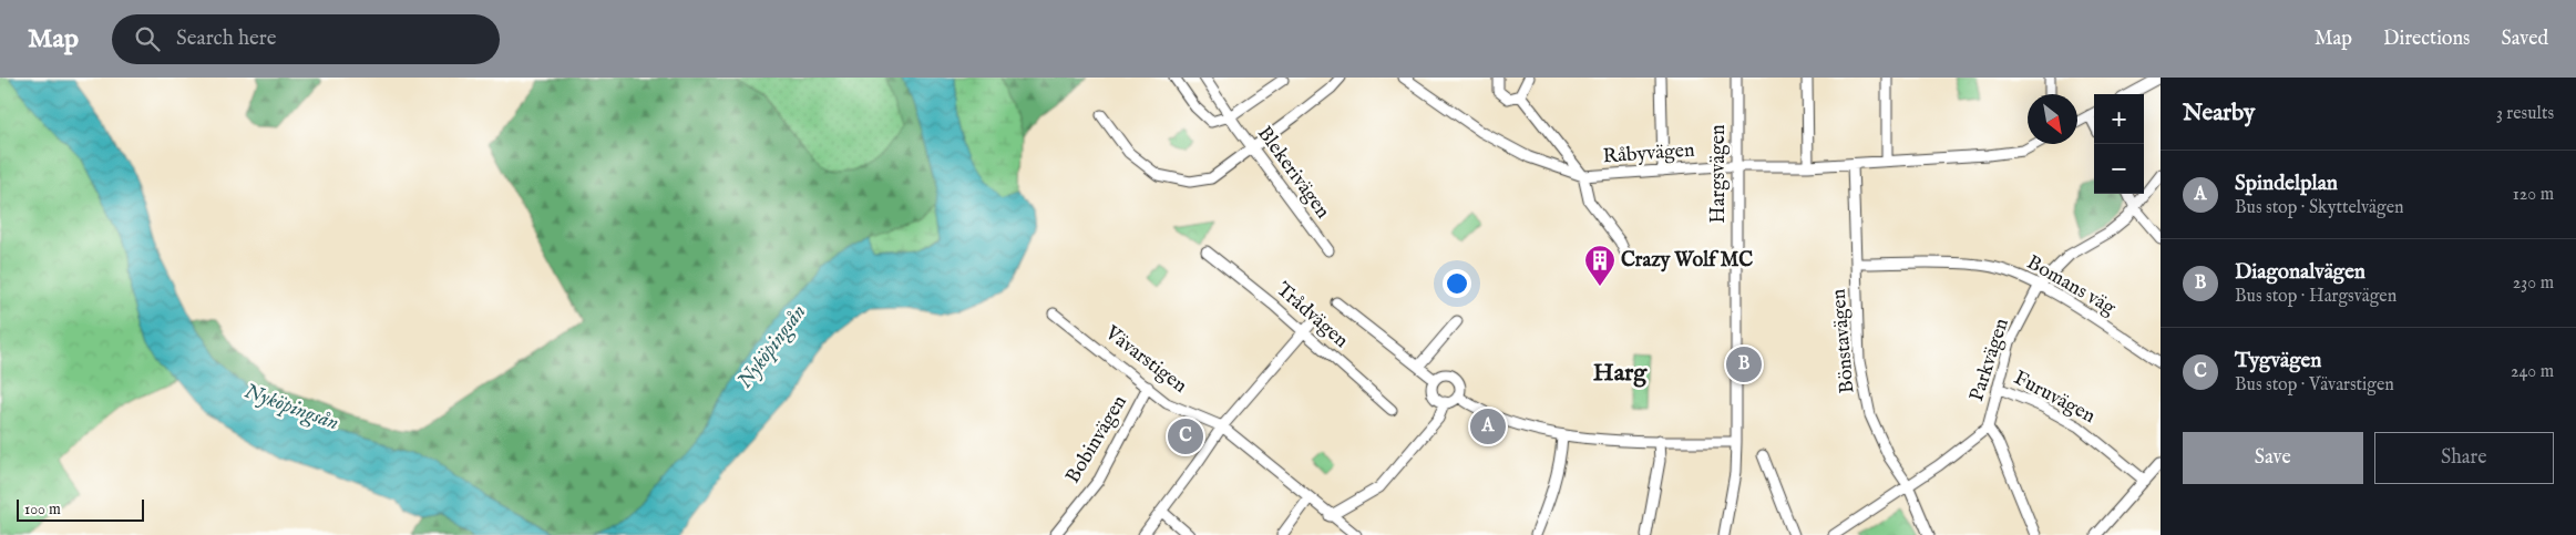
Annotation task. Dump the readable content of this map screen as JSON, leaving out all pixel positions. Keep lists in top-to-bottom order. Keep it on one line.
{"streets":{"street":["Råbyvägen","Blekerivägen","Hargsvägen","Bomans väg","Trådvägen","Bönstavägen","Vävarstigen","Parkvägen","Furuvägen","Bobinvägen"]},"crossings":[["Råbyvägen","Hargsvägen"],["Råbyvägen","Bönstavägen"],["Bomans väg","Bönstavägen"],["Bomans väg","Parkvägen"],["Bönstavägen","Parkvägen"],["Vävarstigen","Bobinvägen"],["Parkvägen","Furuvägen"]],"districts":["Harg"],"water":["Nyköpingsån"],"places":{"building":["Crazy Wolf MC"]},"scale_bar":"100 m","north":"bottom right","page":{"header":"Map","search":"Search here","nav":["Map","Directions","Saved"],"heading":["Nearby","3 results"],"map_buttons":["+","−"],"list":[{"mark":"A","name":"Spindelplan","note":"Bus stop · Skyttelvägen","value":"120 m"},{"mark":"B","name":"Diagonalvägen","note":"Bus stop · Hargsvägen","value":"230 m"},{"mark":"C","name":"Tygvägen","note":"Bus stop · Vävarstigen","value":"240 m"}],"pins":["B","A","C"],"buttons":["Save","Share"],"scale":"100 m"}}
